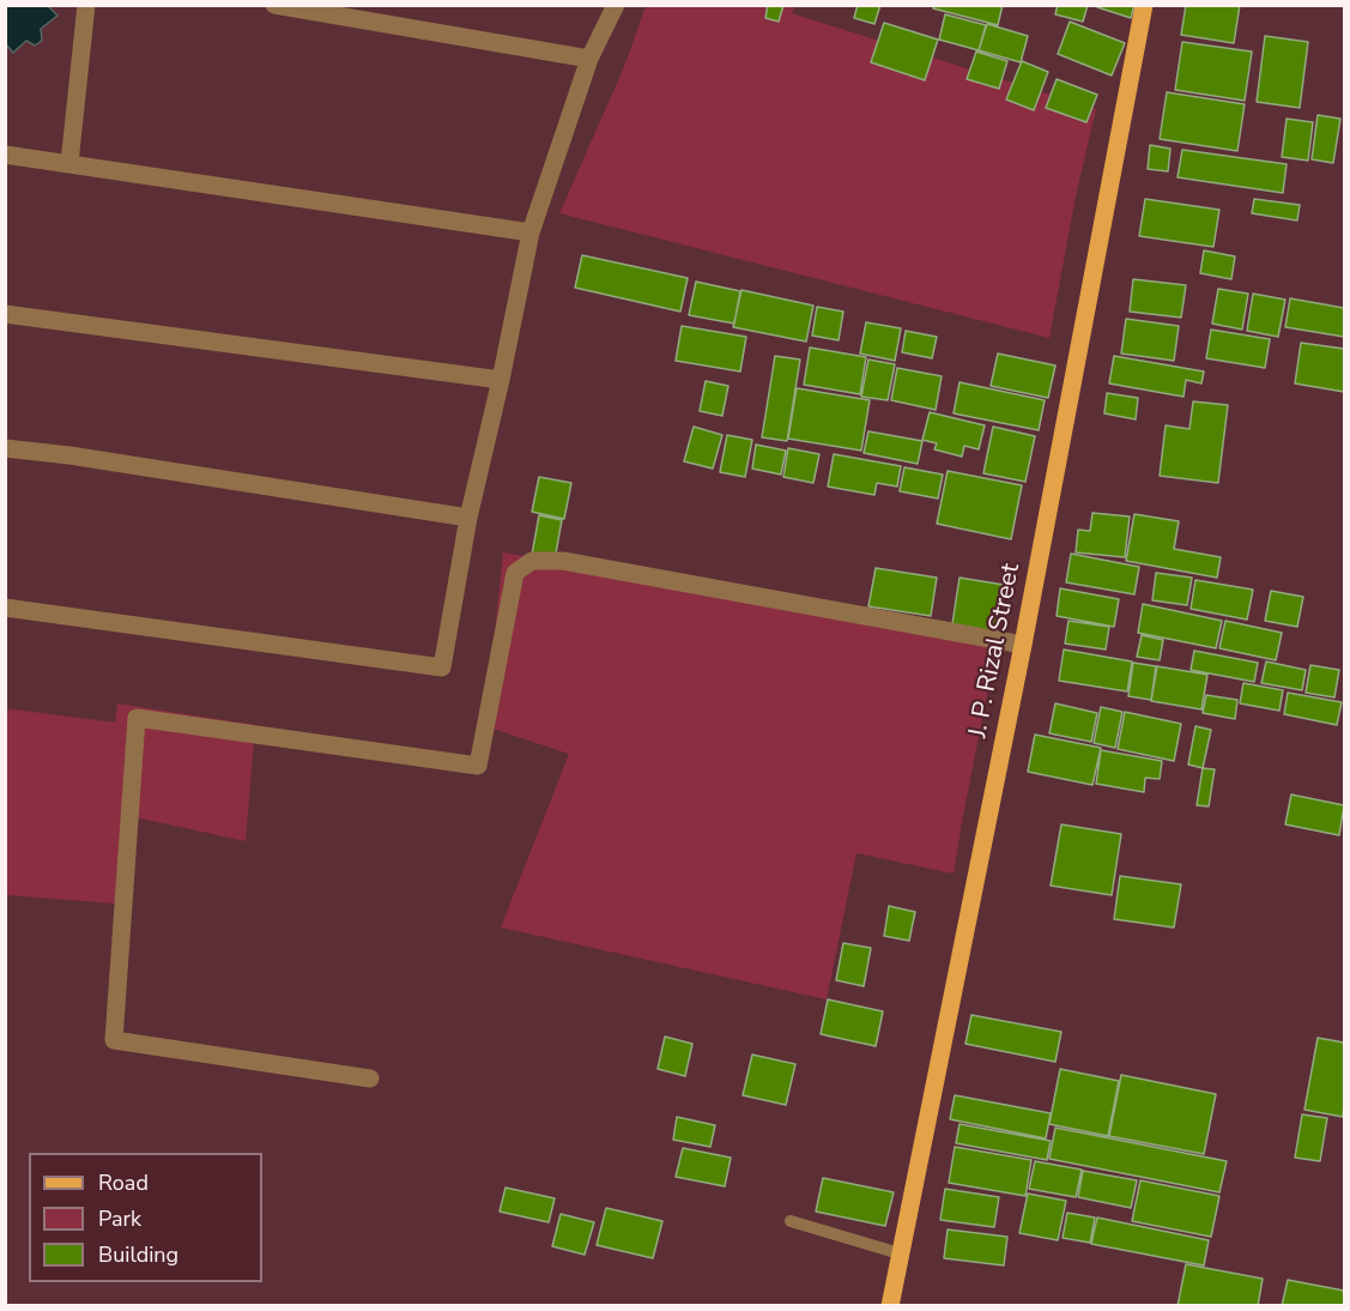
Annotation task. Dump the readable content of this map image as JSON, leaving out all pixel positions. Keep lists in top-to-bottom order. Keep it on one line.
{"streets":{"main road":["J. P. Rizal Street"]},"legend":["Road","Park","Building"]}
